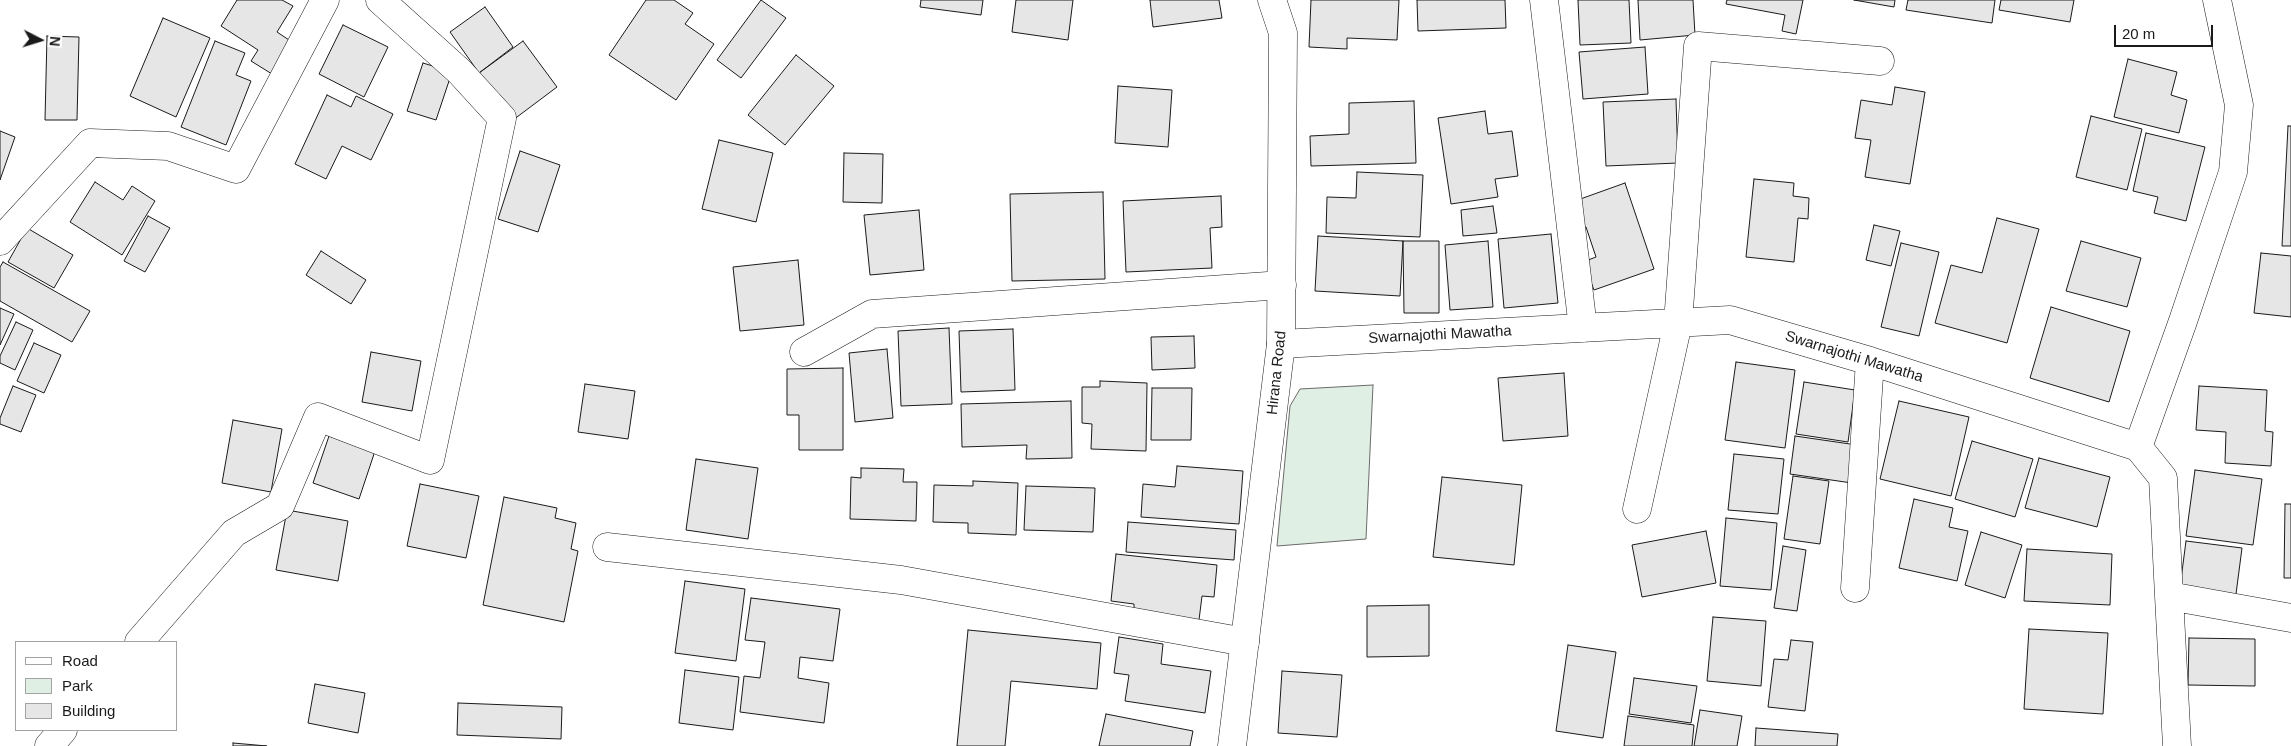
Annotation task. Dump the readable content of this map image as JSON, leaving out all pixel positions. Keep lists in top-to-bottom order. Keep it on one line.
{"streets":{"street":["Swarnajothi Mawatha","Hirana Road"]},"crossings":[["Swarnajothi Mawatha","Hirana Road"]],"legend":["Road","Park","Building"],"scale_bar":"20 m","north":"right"}
